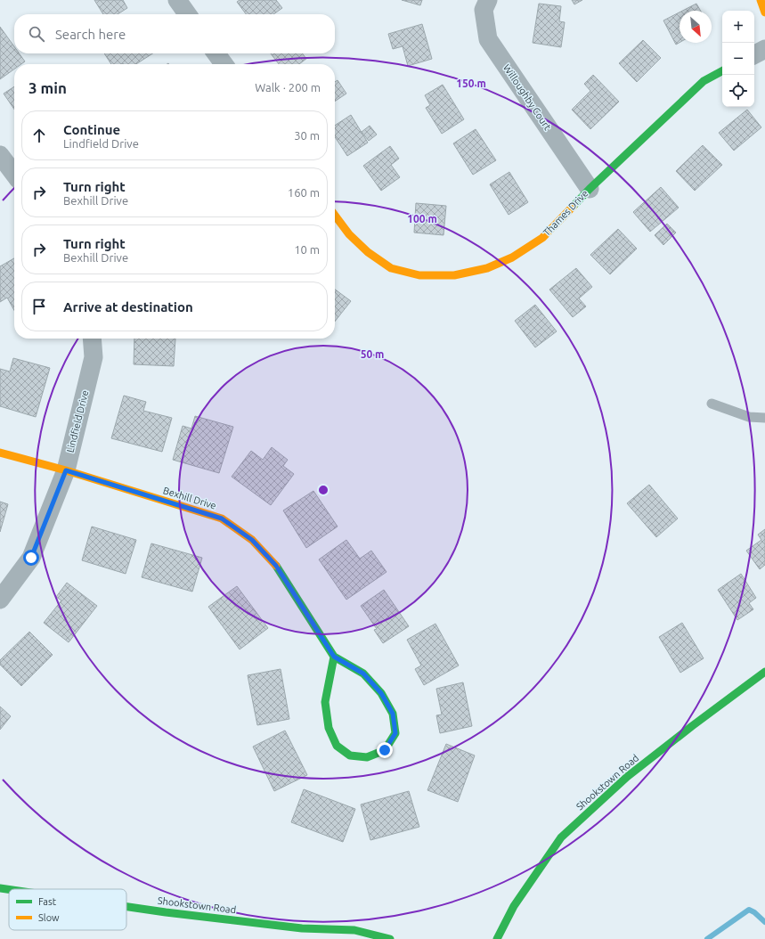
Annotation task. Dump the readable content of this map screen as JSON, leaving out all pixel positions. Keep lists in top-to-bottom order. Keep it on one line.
{"streets":{"street":["Willoughby Court","Thames Drive","Lindfield Drive","Bexhill Drive","Shookstown Road"]},"crossings":[["Willoughby Court","Thames Drive"],["Lindfield Drive","Bexhill Drive"]],"legend":["Fast","Slow"],"north":"bottom right","page":{"map_buttons":["+","−"],"search":"Search here","heading":["3 min","Walk · 200 m"],"list":[["Continue","Lindfield Drive","30 m"],["Turn right","Bexhill Drive","160 m"],["Turn right","Bexhill Drive","10 m"],"Arrive at destination"]},"rings":["150 m","100 m","50 m"]}
